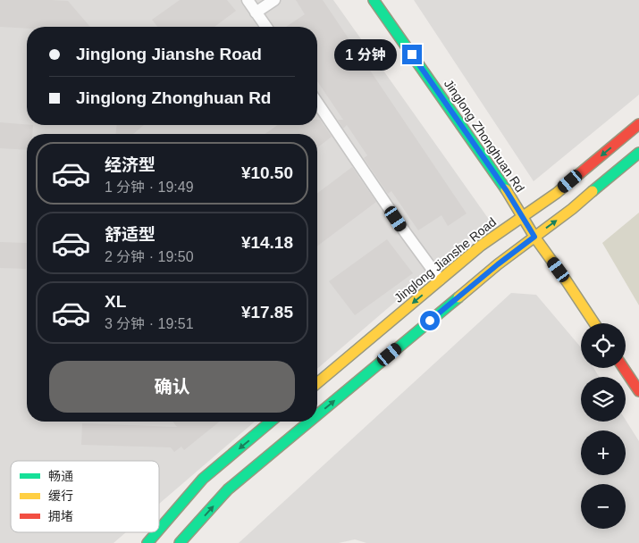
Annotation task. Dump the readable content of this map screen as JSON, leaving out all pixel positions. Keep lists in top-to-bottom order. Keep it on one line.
{"streets":{"main road":["Jinglong Zhonghuan Rd","Jinglong Jianshe Road"]},"crossings":[["Jinglong Zhonghuan Rd","Jinglong Jianshe Road"]],"legend":["畅通","缓行","拥堵"],"page":{"banner":["Jinglong Jianshe Road","Jinglong Zhonghuan Rd"],"bubble":"1 分钟","list":[{"name":"经济型","note":"1 分钟 · 19:49","value":"¥10.50"},{"name":"舒适型","note":"2 分钟 · 19:50","value":"¥14.18"},{"name":"XL","note":"3 分钟 · 19:51","value":"¥17.85"}],"map_buttons":["+","−"],"buttons":"确认"}}
